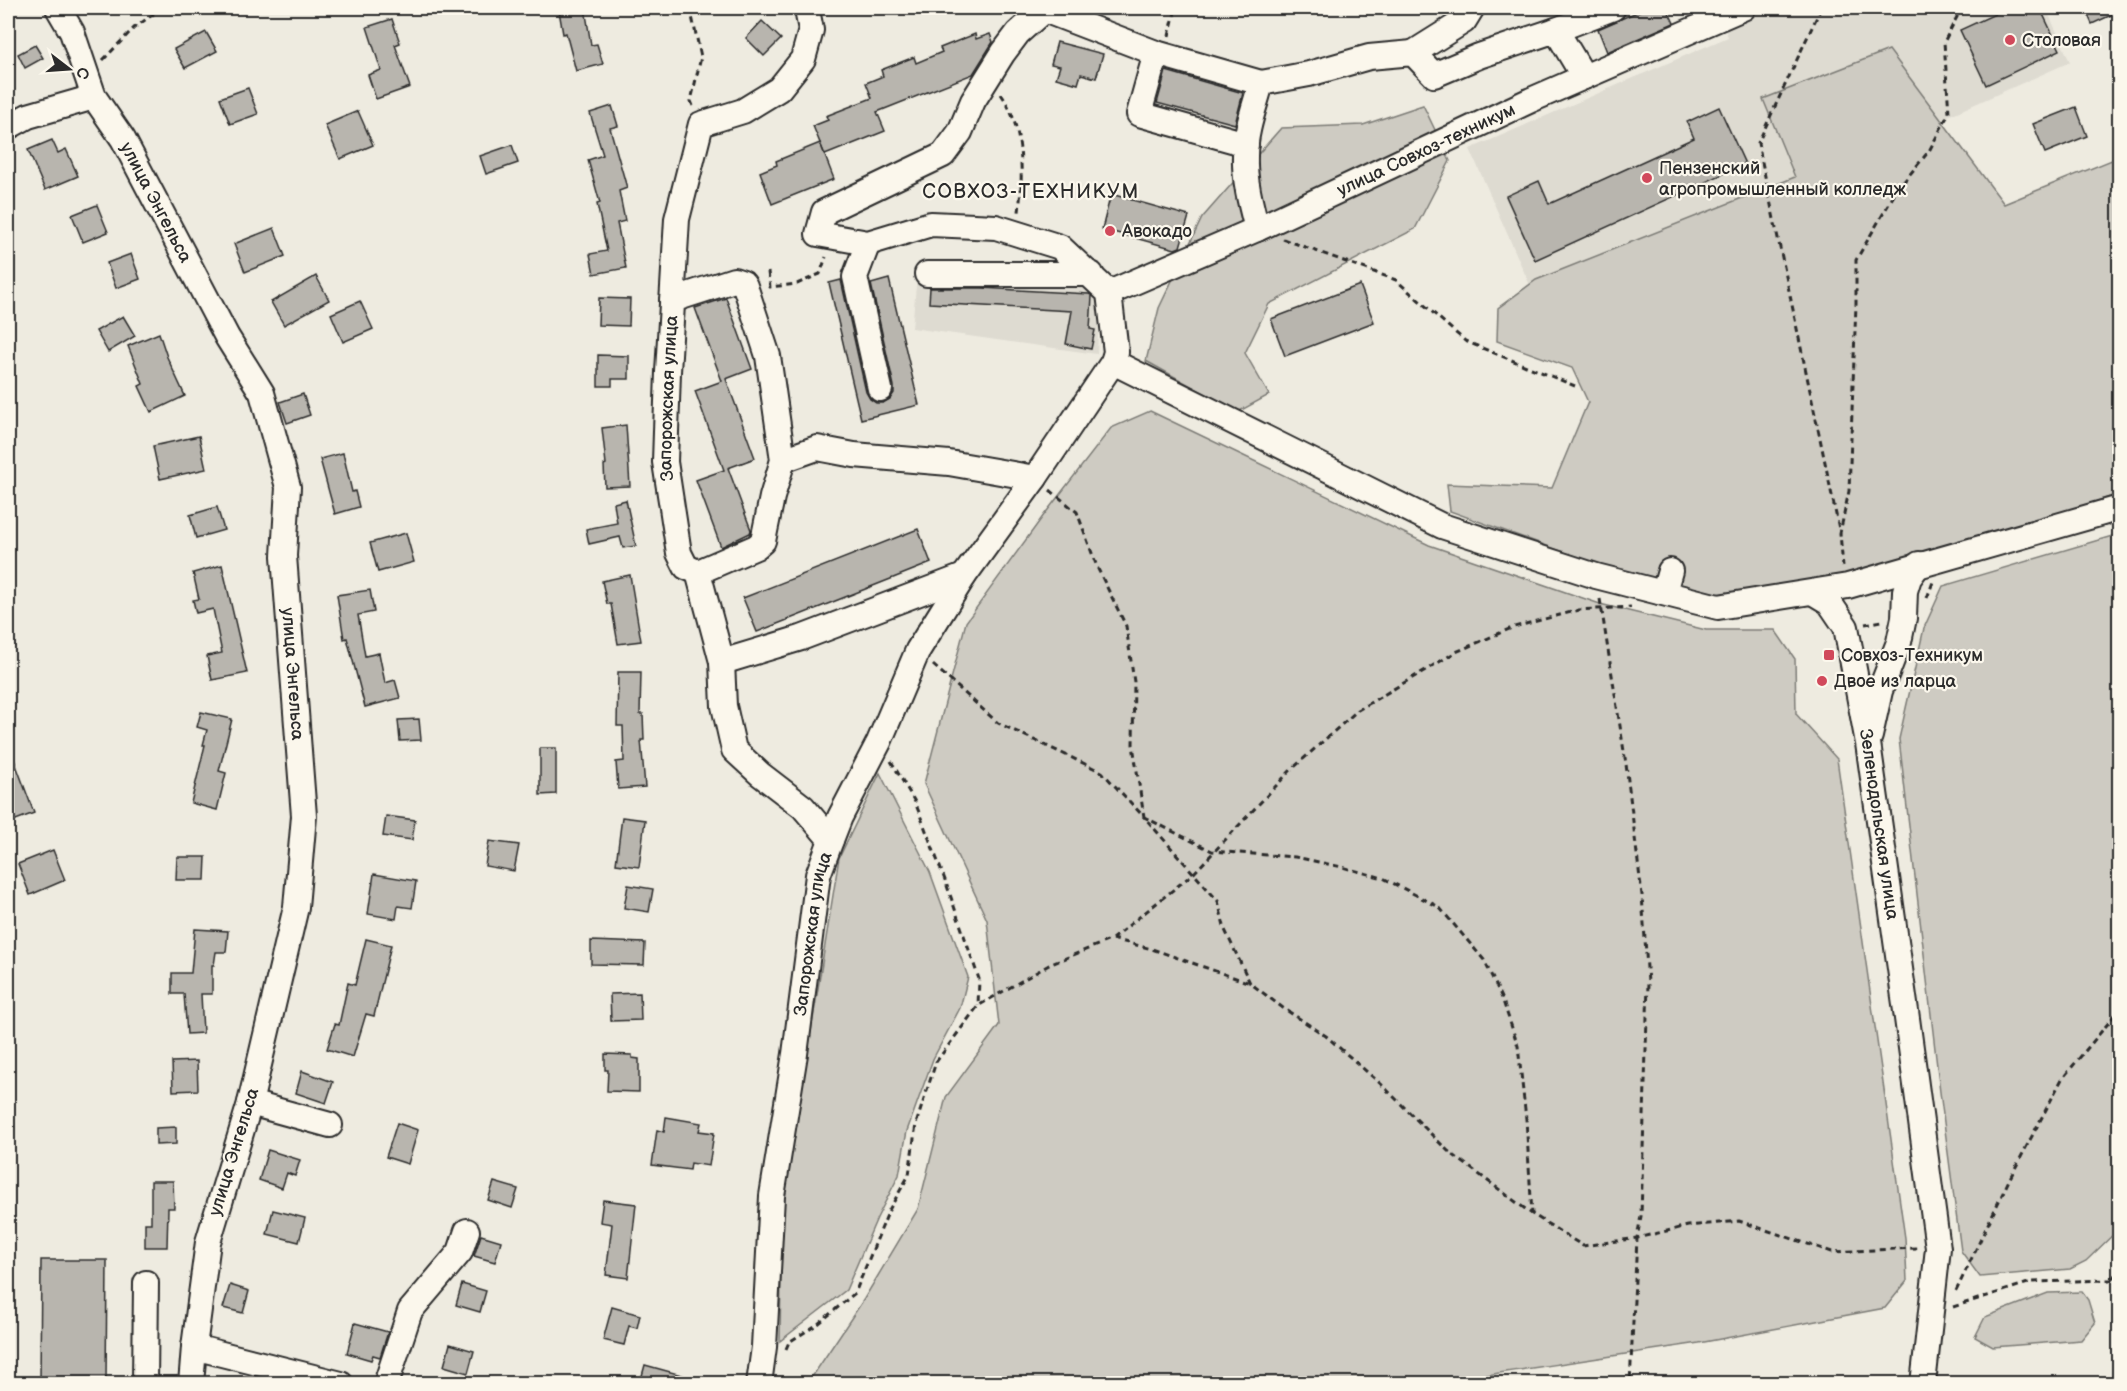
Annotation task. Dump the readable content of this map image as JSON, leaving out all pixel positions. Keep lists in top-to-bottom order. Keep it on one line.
{"streets":{"street":["улица Совхоз-техникум","улица Энгельса","Запорожская улица","Зеленодольская улица"]},"districts":["СОВХОЗ-ТЕХНИКУМ"],"places":{"other":["Столовая","Пензенский агропромышленный колледж","Авокадо","Двое из ларца"],"transit":["Совхоз-Техникум"]},"north":"right"}
